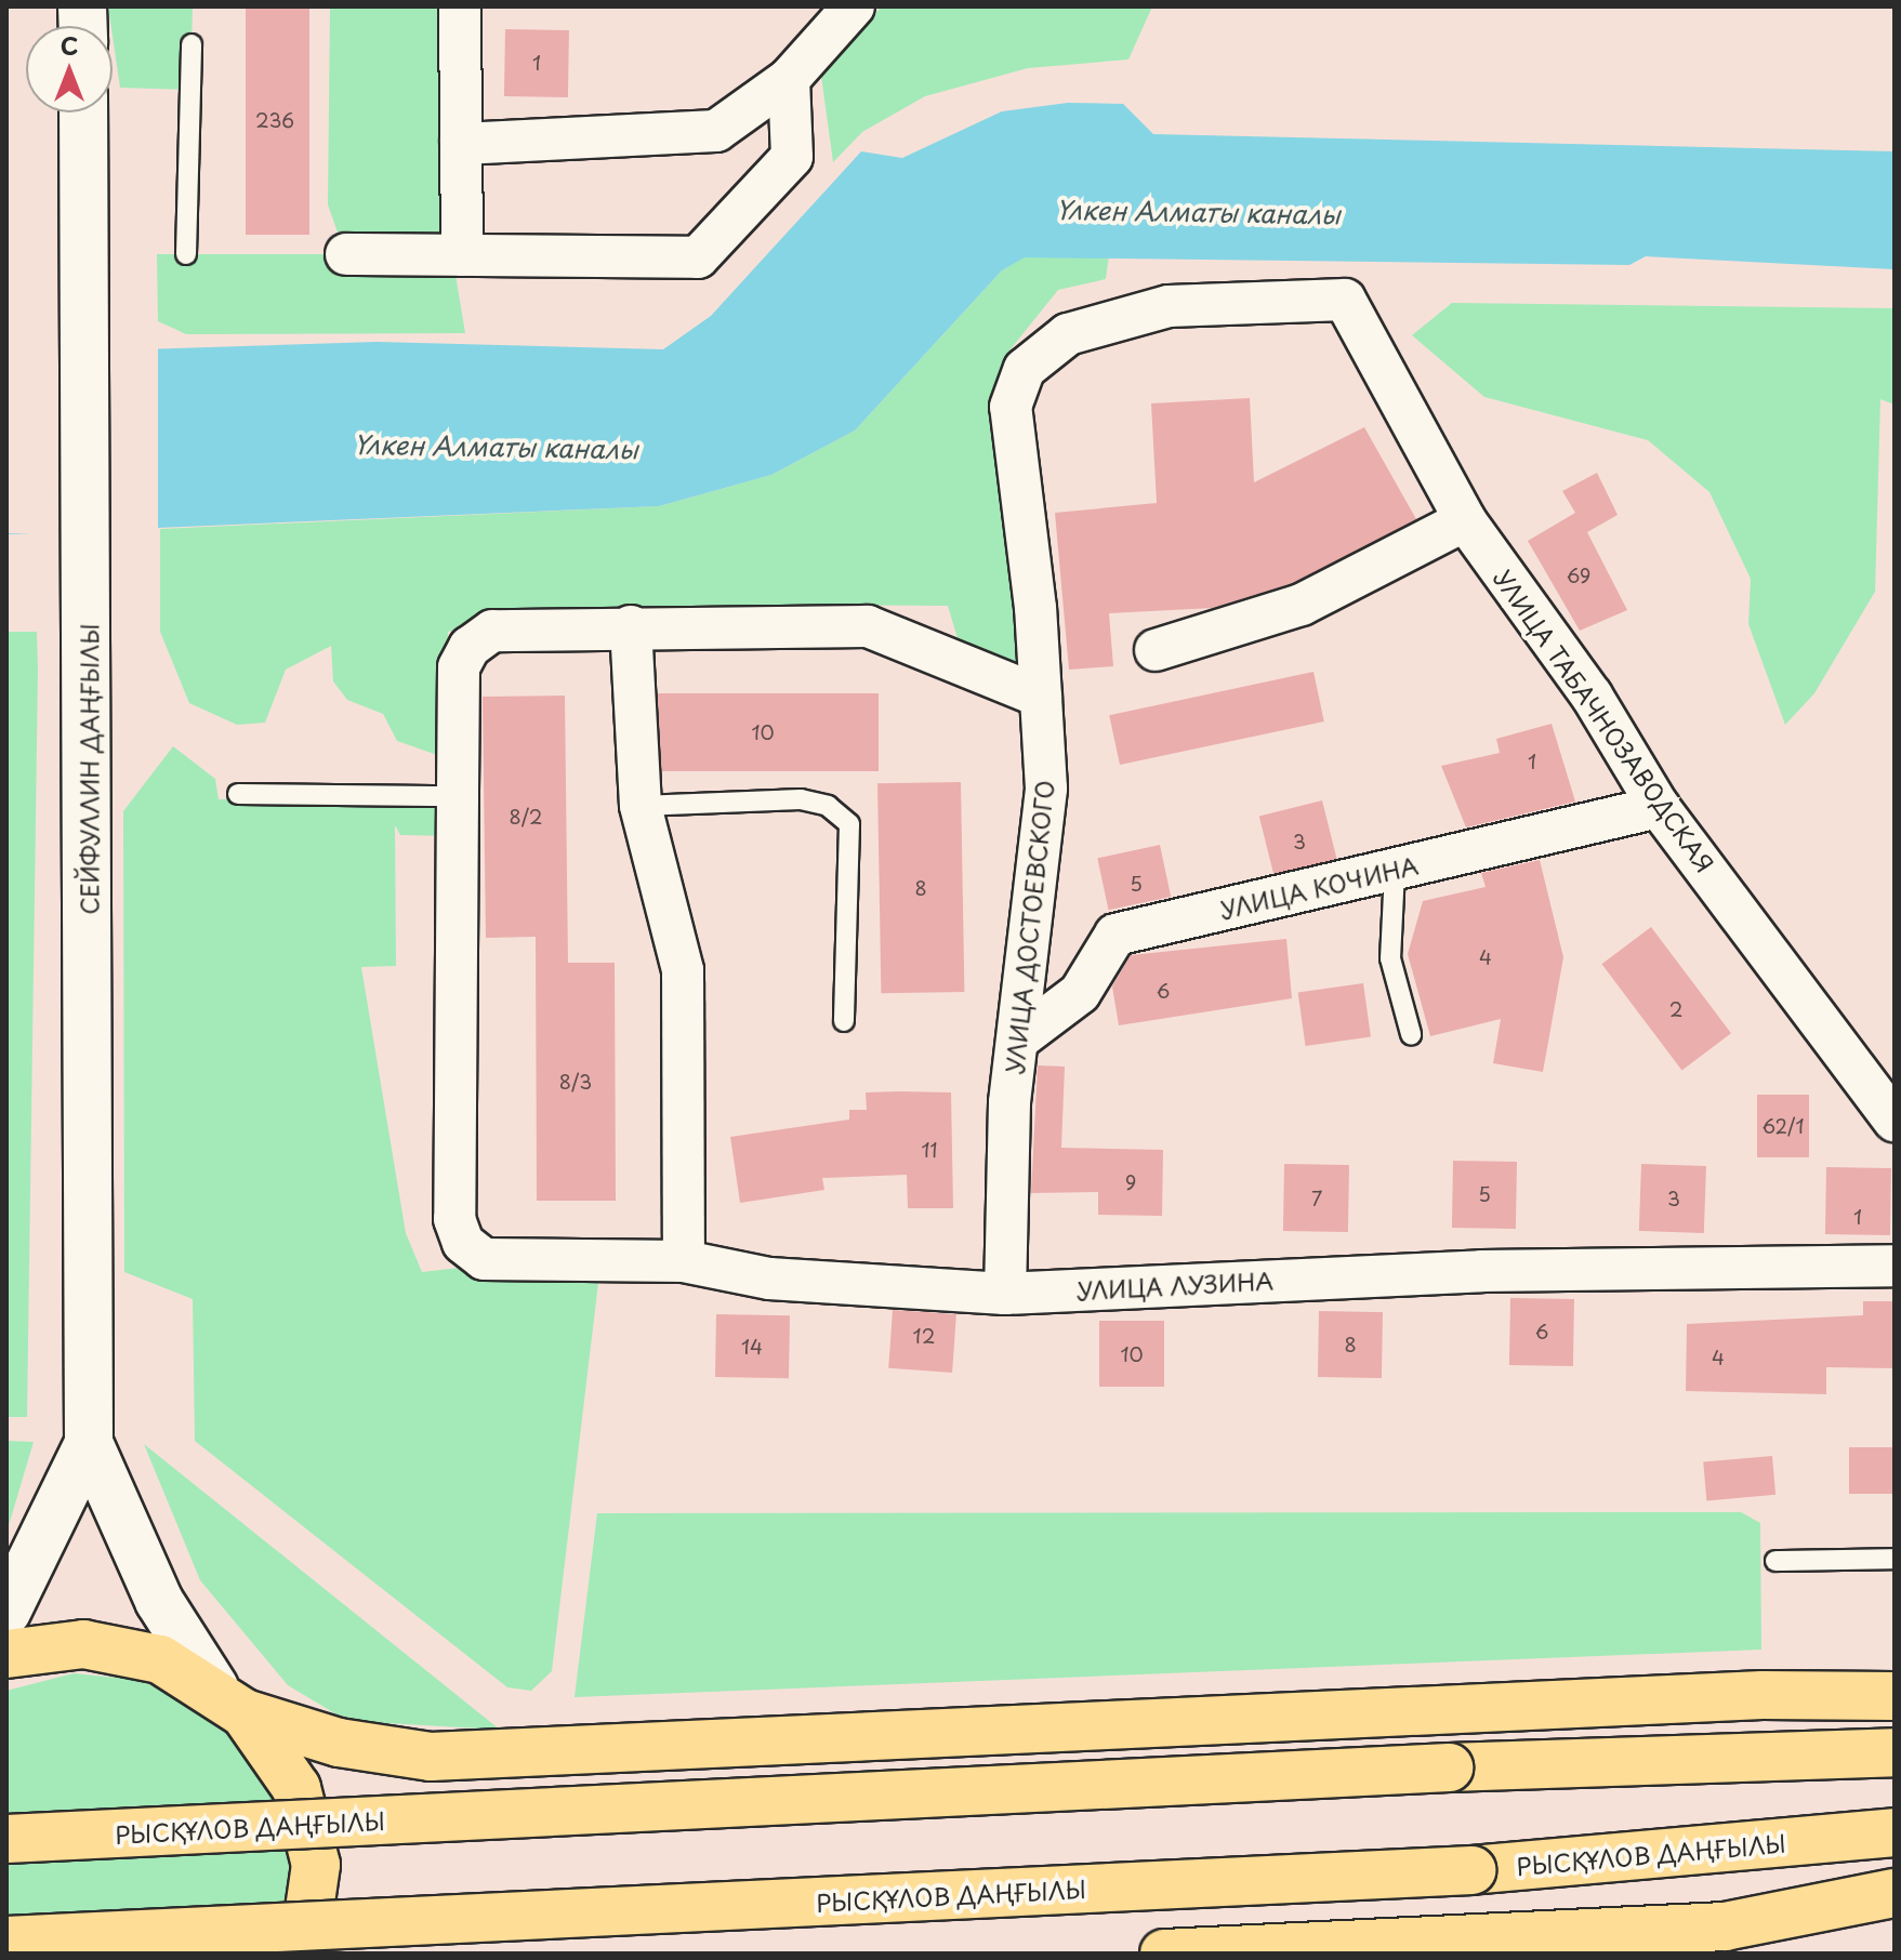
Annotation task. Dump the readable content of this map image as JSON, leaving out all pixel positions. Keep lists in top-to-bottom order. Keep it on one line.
{"streets":{"main road":["СЕЙФУЛЛИН ДАҢҒЫЛЫ","РЫСҚҰЛОВ ДАҢҒЫЛЫ"],"street":["УЛИЦА ТАБАЧНОЗАВОДСКАЯ","УЛИЦА КОЧИНА","УЛИЦА ДОСТОЕВСКОГО","УЛИЦА ЛУЗИНА"]},"crossings":[["УЛИЦА ТАБАЧНОЗАВОДСКАЯ","УЛИЦА КОЧИНА"],["УЛИЦА ТАБАЧНОЗАВОДСКАЯ","УЛИЦА ДОСТОЕВСКОГО"],["УЛИЦА КОЧИНА","УЛИЦА ДОСТОЕВСКОГО"],["УЛИЦА ДОСТОЕВСКОГО","УЛИЦА ЛУЗИНА"]],"water":["Үлкен Алматы каналы"],"house_numbers":["1","236","69","10","1","8/2","3","5","8","4","6","2","8/3","62/1","11","9","5","7","3","1","6","12","8","14","10","4"],"north":"top"}
